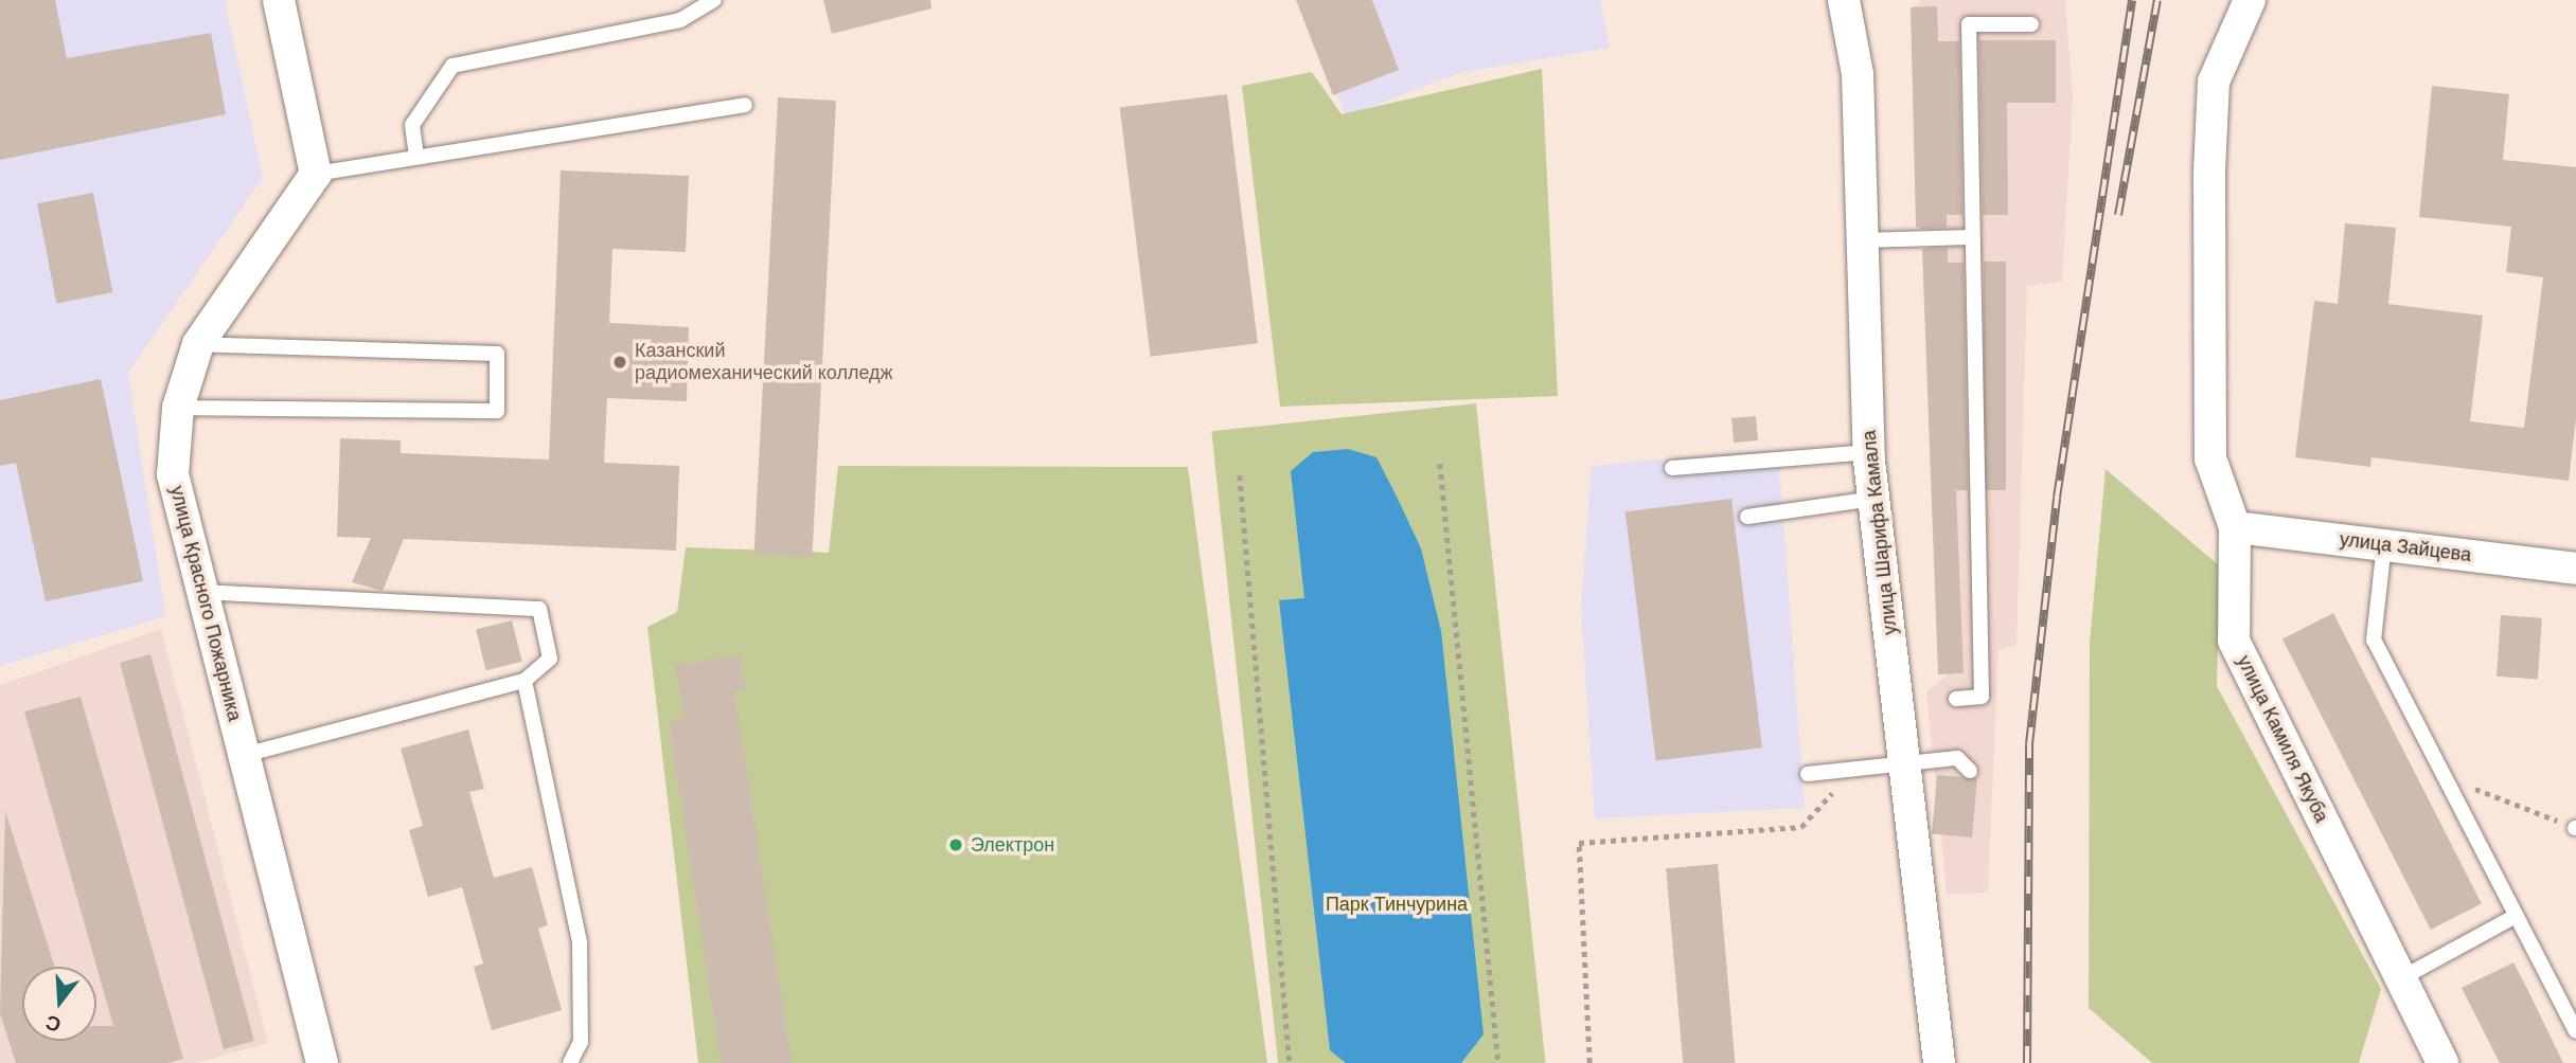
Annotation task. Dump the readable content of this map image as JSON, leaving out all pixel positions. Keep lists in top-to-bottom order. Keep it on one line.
{"streets":{"street":["улица Шарифа Камала","улица Зайцева","улица Красного Пожарника","улица Камиля Якуба"]},"crossings":[["улица Зайцева","улица Камиля Якуба"]],"parks":["Парк Тинчурина"],"places":["Казанский радиомеханический колледж","Электрон"],"north":"bottom"}
